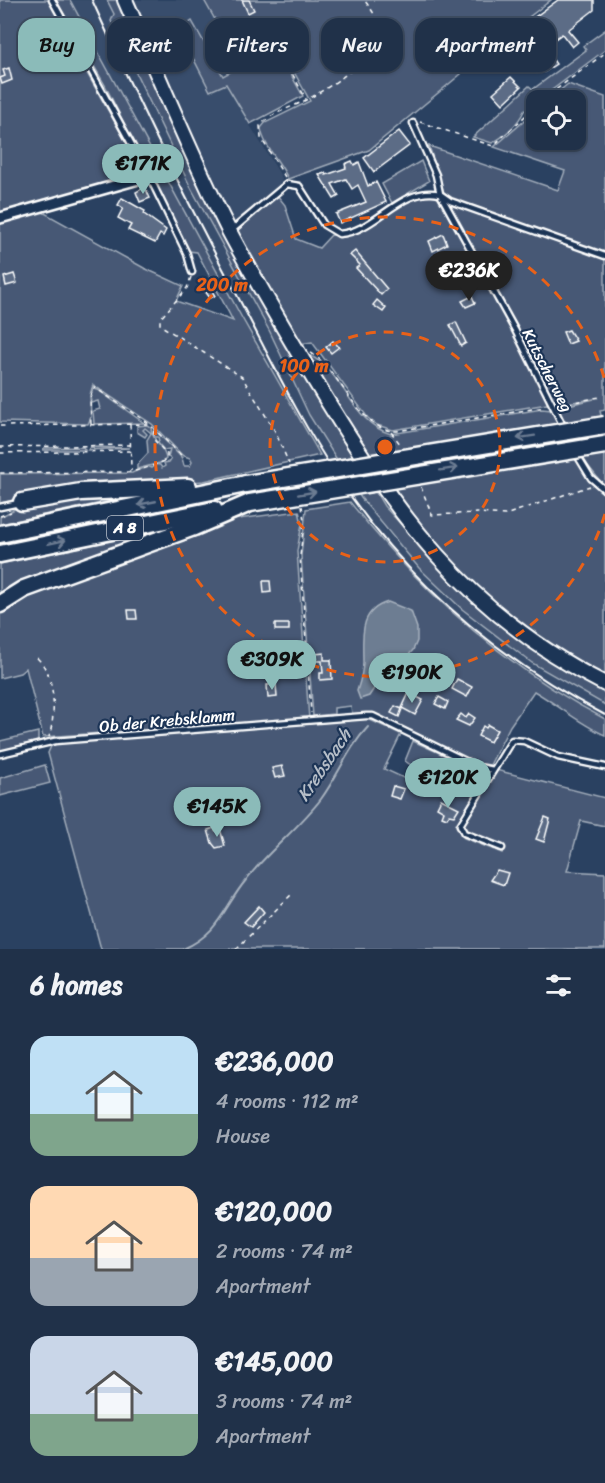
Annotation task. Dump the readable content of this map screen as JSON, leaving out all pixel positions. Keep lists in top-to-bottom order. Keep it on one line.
{"streets":{"highway":["A 8"],"lane":["Kutscherweg","Ob der Krebsklamm"]},"water":["Krebsbach"],"page":{"chip":["Buy","Rent","Filters","New","Apartment"],"price":["€171K","€236K","€309K","€190K","€120K","€145K"],"heading":"6 homes","list":[{"name":"€236,000","note":"4 rooms · 112 m² · House"},{"name":"€120,000","note":"2 rooms · 74 m² · Apartment"},{"name":"€145,000","note":"3 rooms · 74 m² · Apartment"}]},"rings":["200 m","100 m"]}
